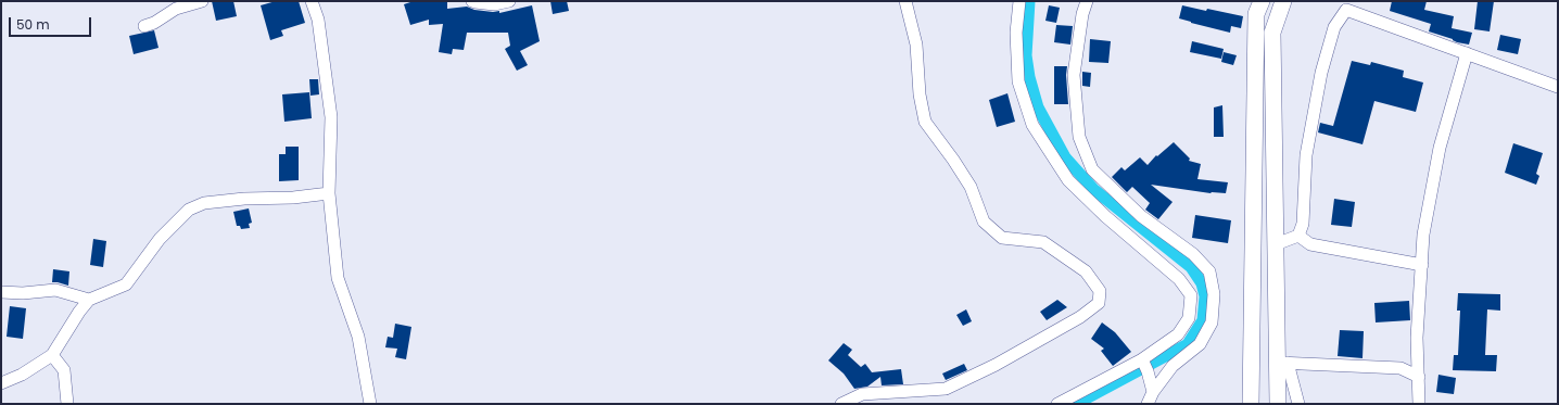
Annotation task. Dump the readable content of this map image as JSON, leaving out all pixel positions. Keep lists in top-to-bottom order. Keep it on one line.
{"scale_bar":"50 m"}
